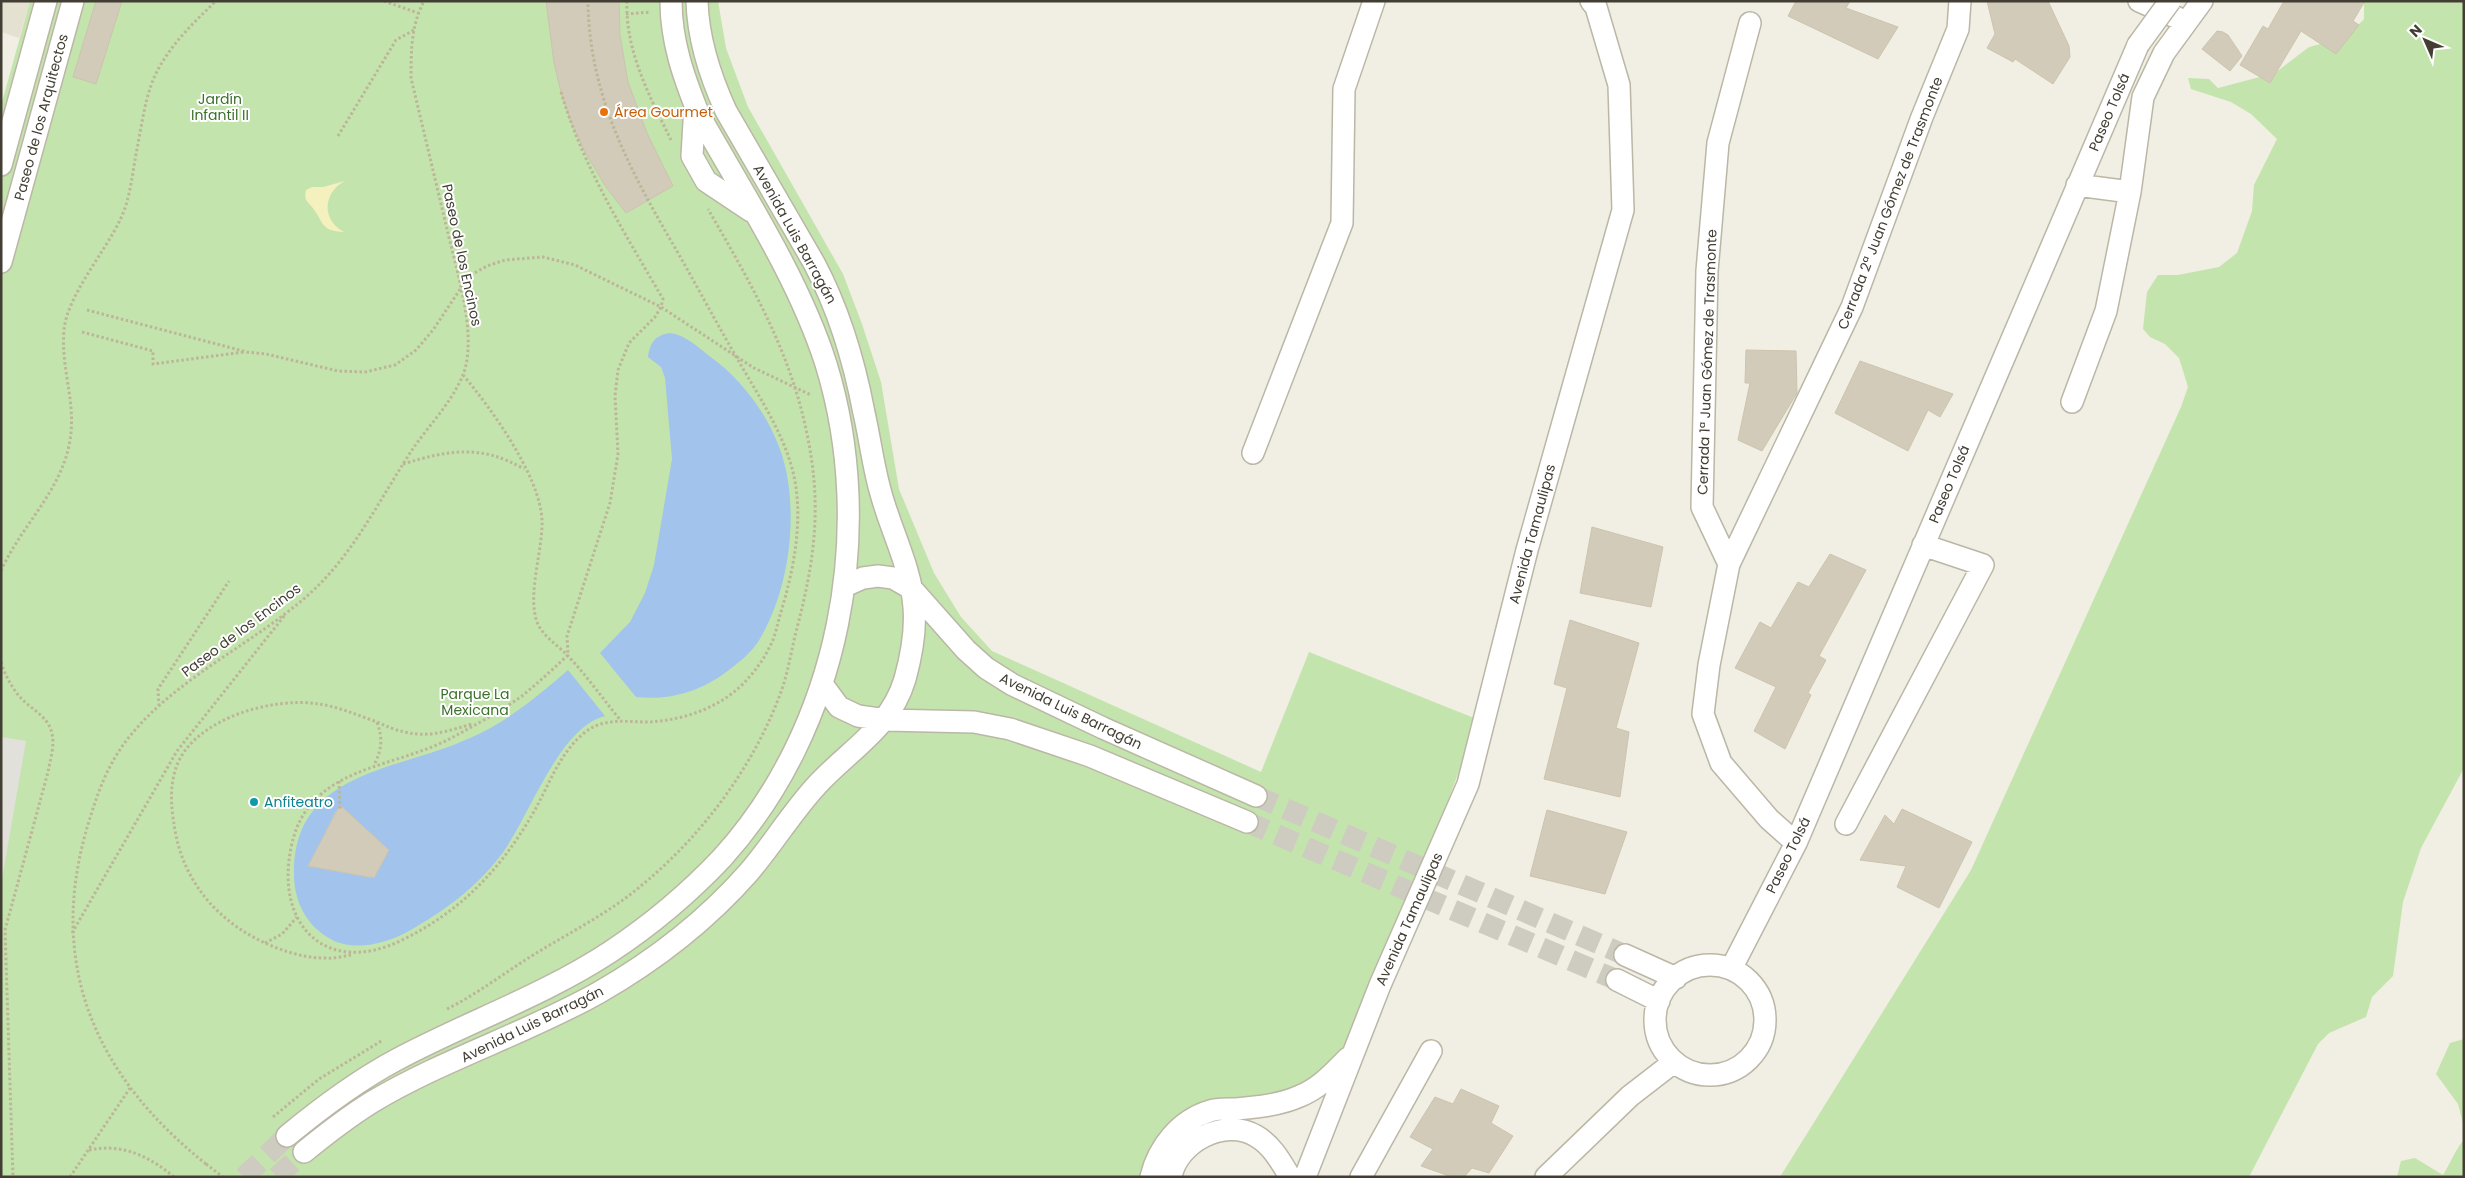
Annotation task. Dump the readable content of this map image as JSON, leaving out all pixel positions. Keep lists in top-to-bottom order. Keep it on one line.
{"streets":{"street":["Paseo Tolsá","Paseo de los Arquitectos","Cerrada 2ª Juan Gómez de Trasmonte","Avenida Luis Barragán","Cerrada 1ª Juan Gómez de Trasmonte","Avenida Tamaulipas"],"path":["Paseo de los Encinos"]},"crossings":[["Cerrada 2ª Juan Gómez de Trasmonte","Cerrada 1ª Juan Gómez de Trasmonte"]],"parks":["Jardín Infantil II","Parque La Mexicana"],"places":["Área Gourmet","Anfiteatro"],"north":"top left"}
